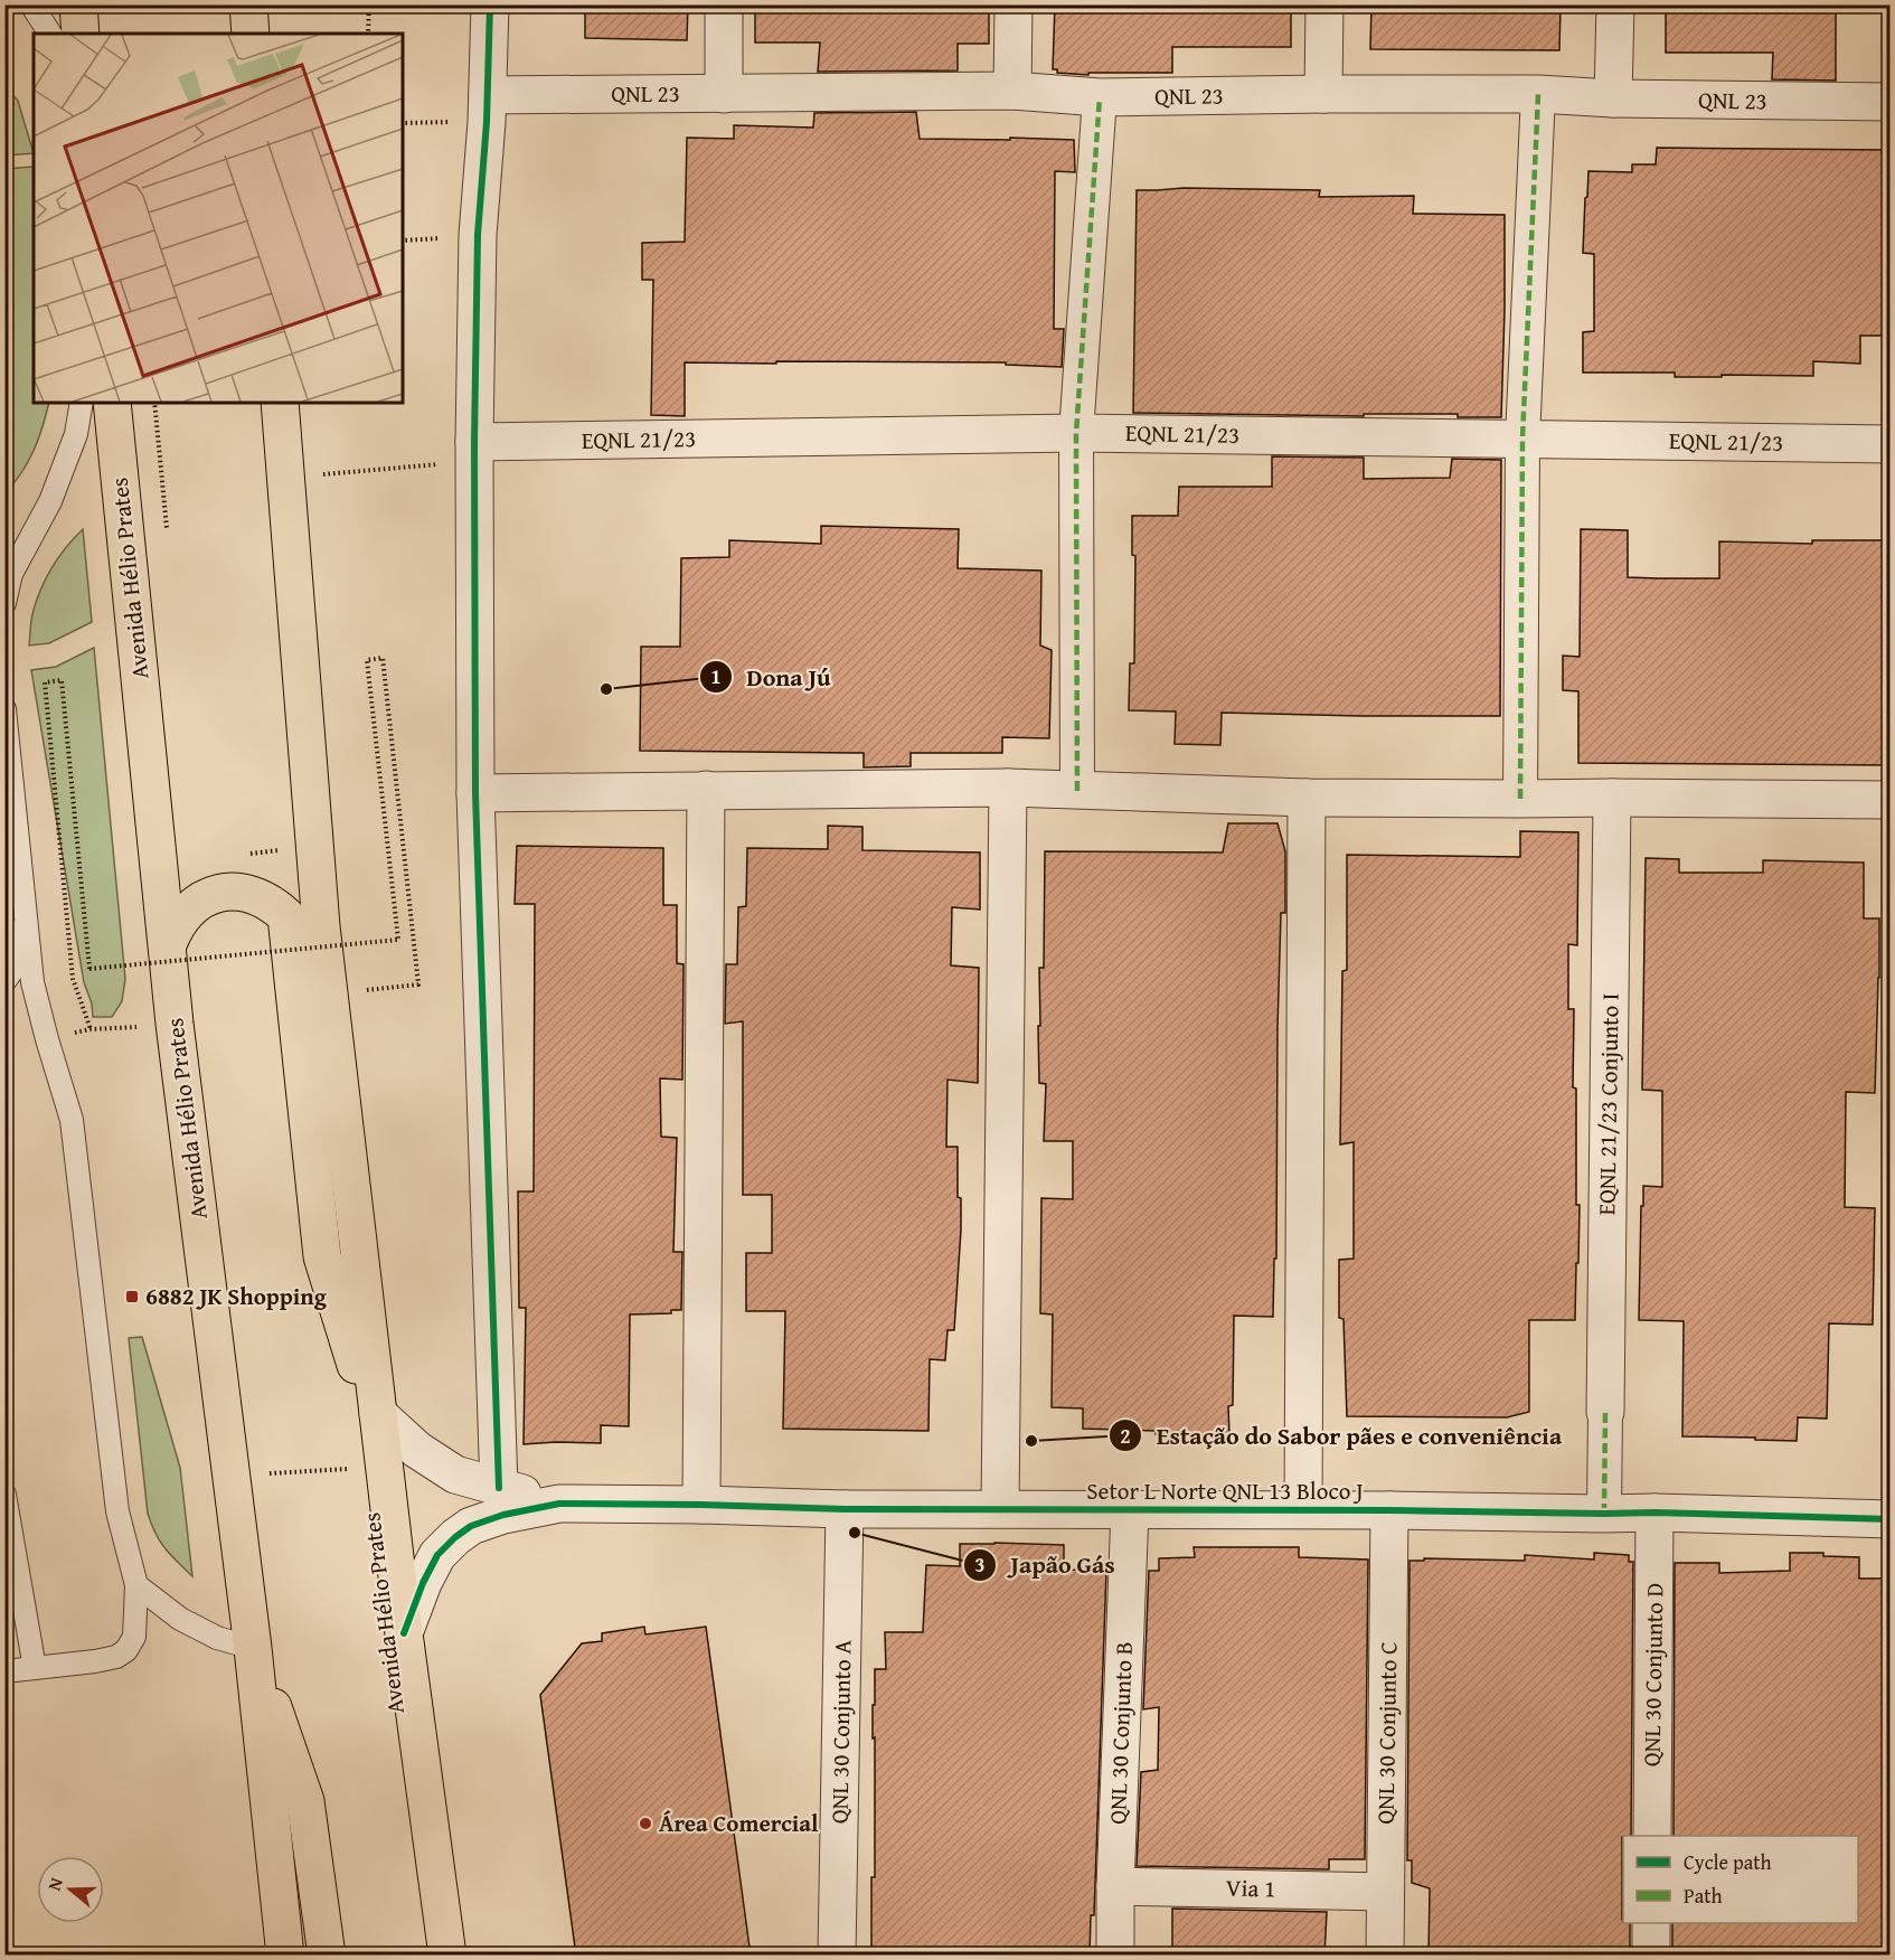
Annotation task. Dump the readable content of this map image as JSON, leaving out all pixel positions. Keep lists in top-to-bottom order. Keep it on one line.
{"streets":{"main road":["Avenida Hélio Prates"],"street":["QNL 23","EQNL 21/23","EQNL 21/23 Conjunto I","Setor L Norte QNL 13 Bloco J","QNL 30 Conjunto D","QNL 30 Conjunto A","QNL 30 Conjunto B","QNL 30 Conjunto C","Via 1"]},"crossings":[["Setor L Norte QNL 13 Bloco J","QNL 30 Conjunto D"],["Setor L Norte QNL 13 Bloco J","QNL 30 Conjunto A"],["Setor L Norte QNL 13 Bloco J","QNL 30 Conjunto B"],["Setor L Norte QNL 13 Bloco J","QNL 30 Conjunto C"],["QNL 30 Conjunto B","Via 1"],["QNL 30 Conjunto C","Via 1"]],"places":{"other":["Dona Jú","Estação do Sabor pães e conveniência","Japão Gás","Área Comercial"],"transit":["6882 JK Shopping"]},"legend":["Cycle path","Path"],"north":"left"}
